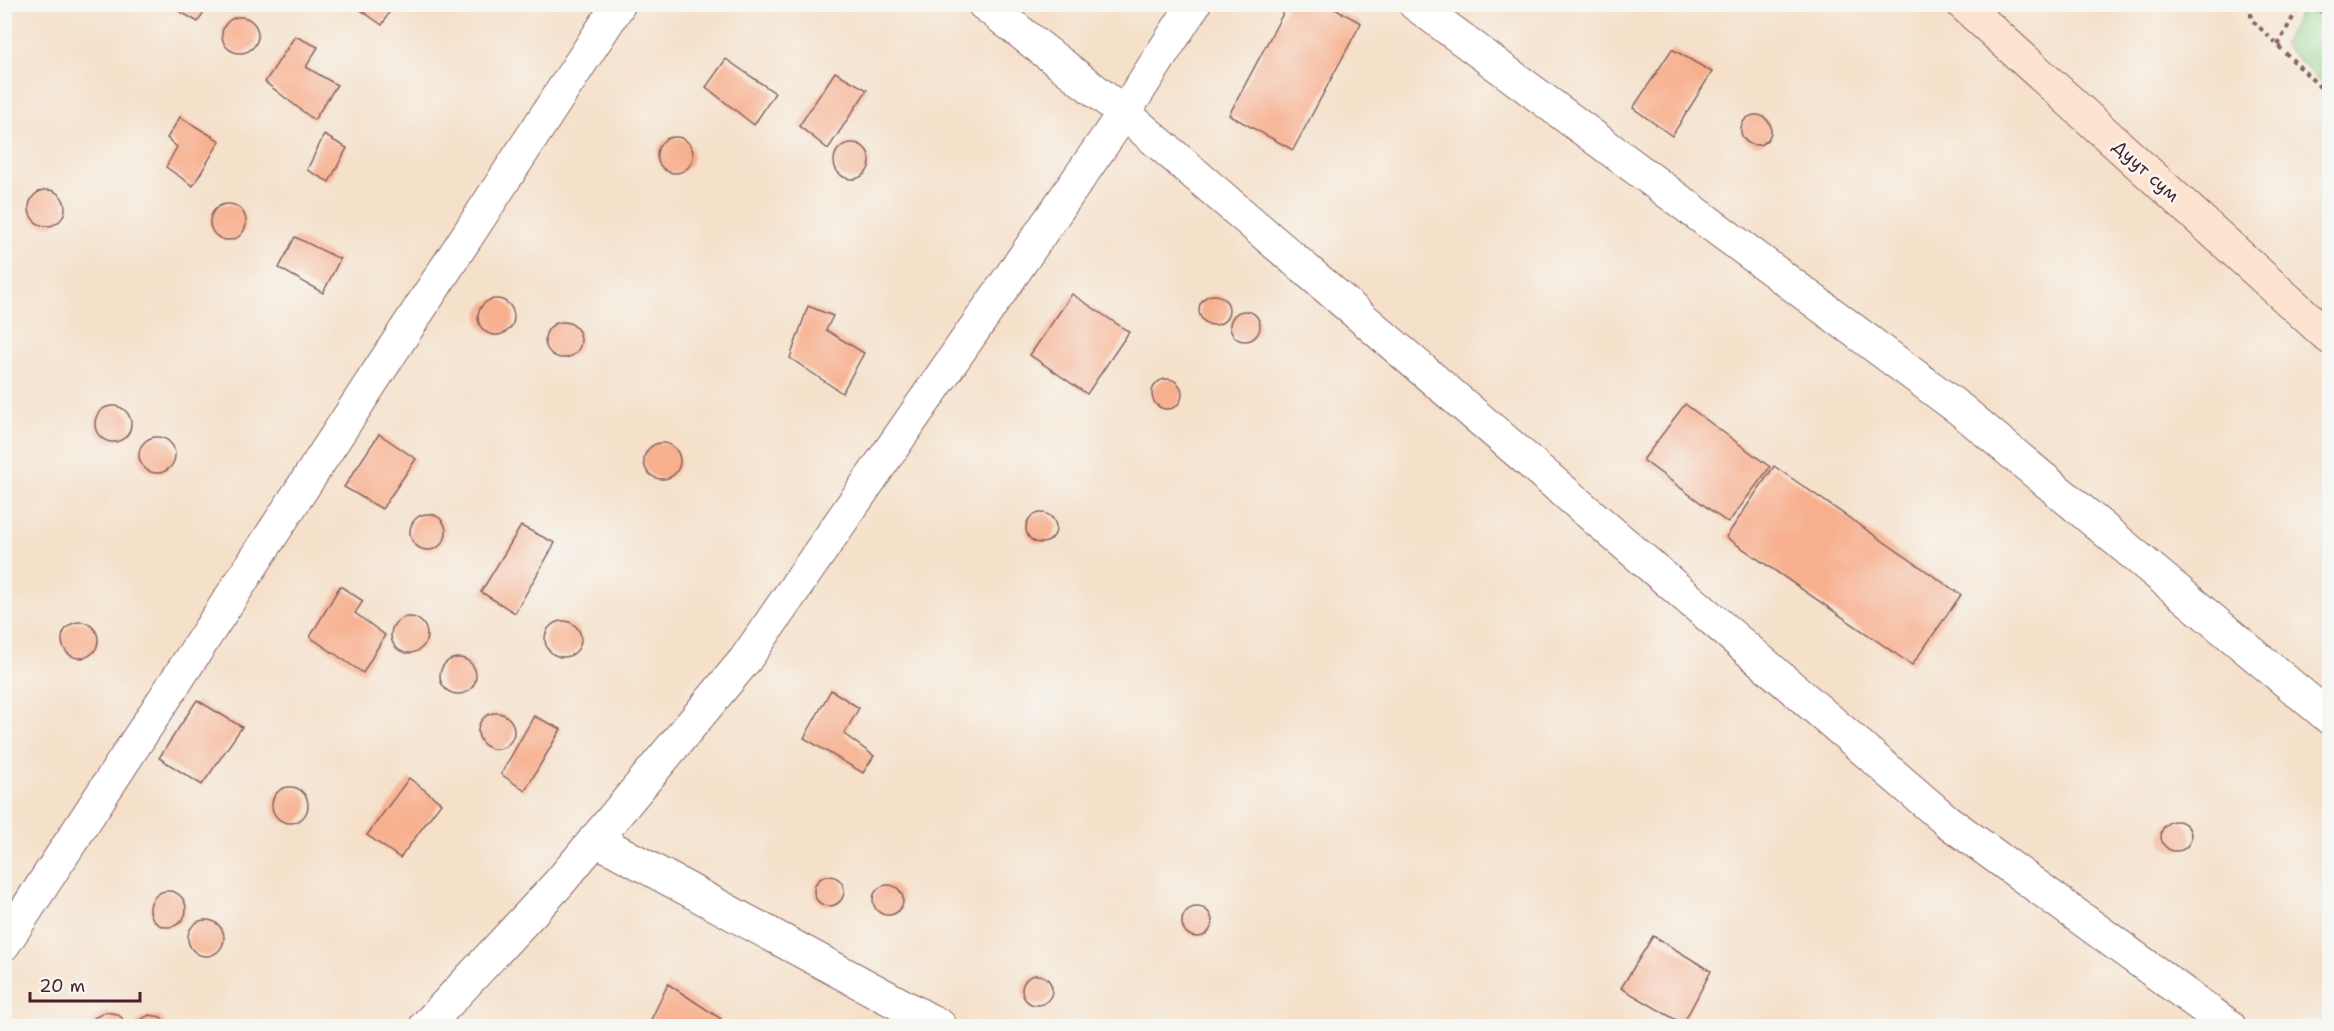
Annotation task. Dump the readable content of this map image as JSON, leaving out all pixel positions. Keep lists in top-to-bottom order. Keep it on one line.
{"streets":{"main road":["Дуут сум"]},"scale_bar":"20 m"}
